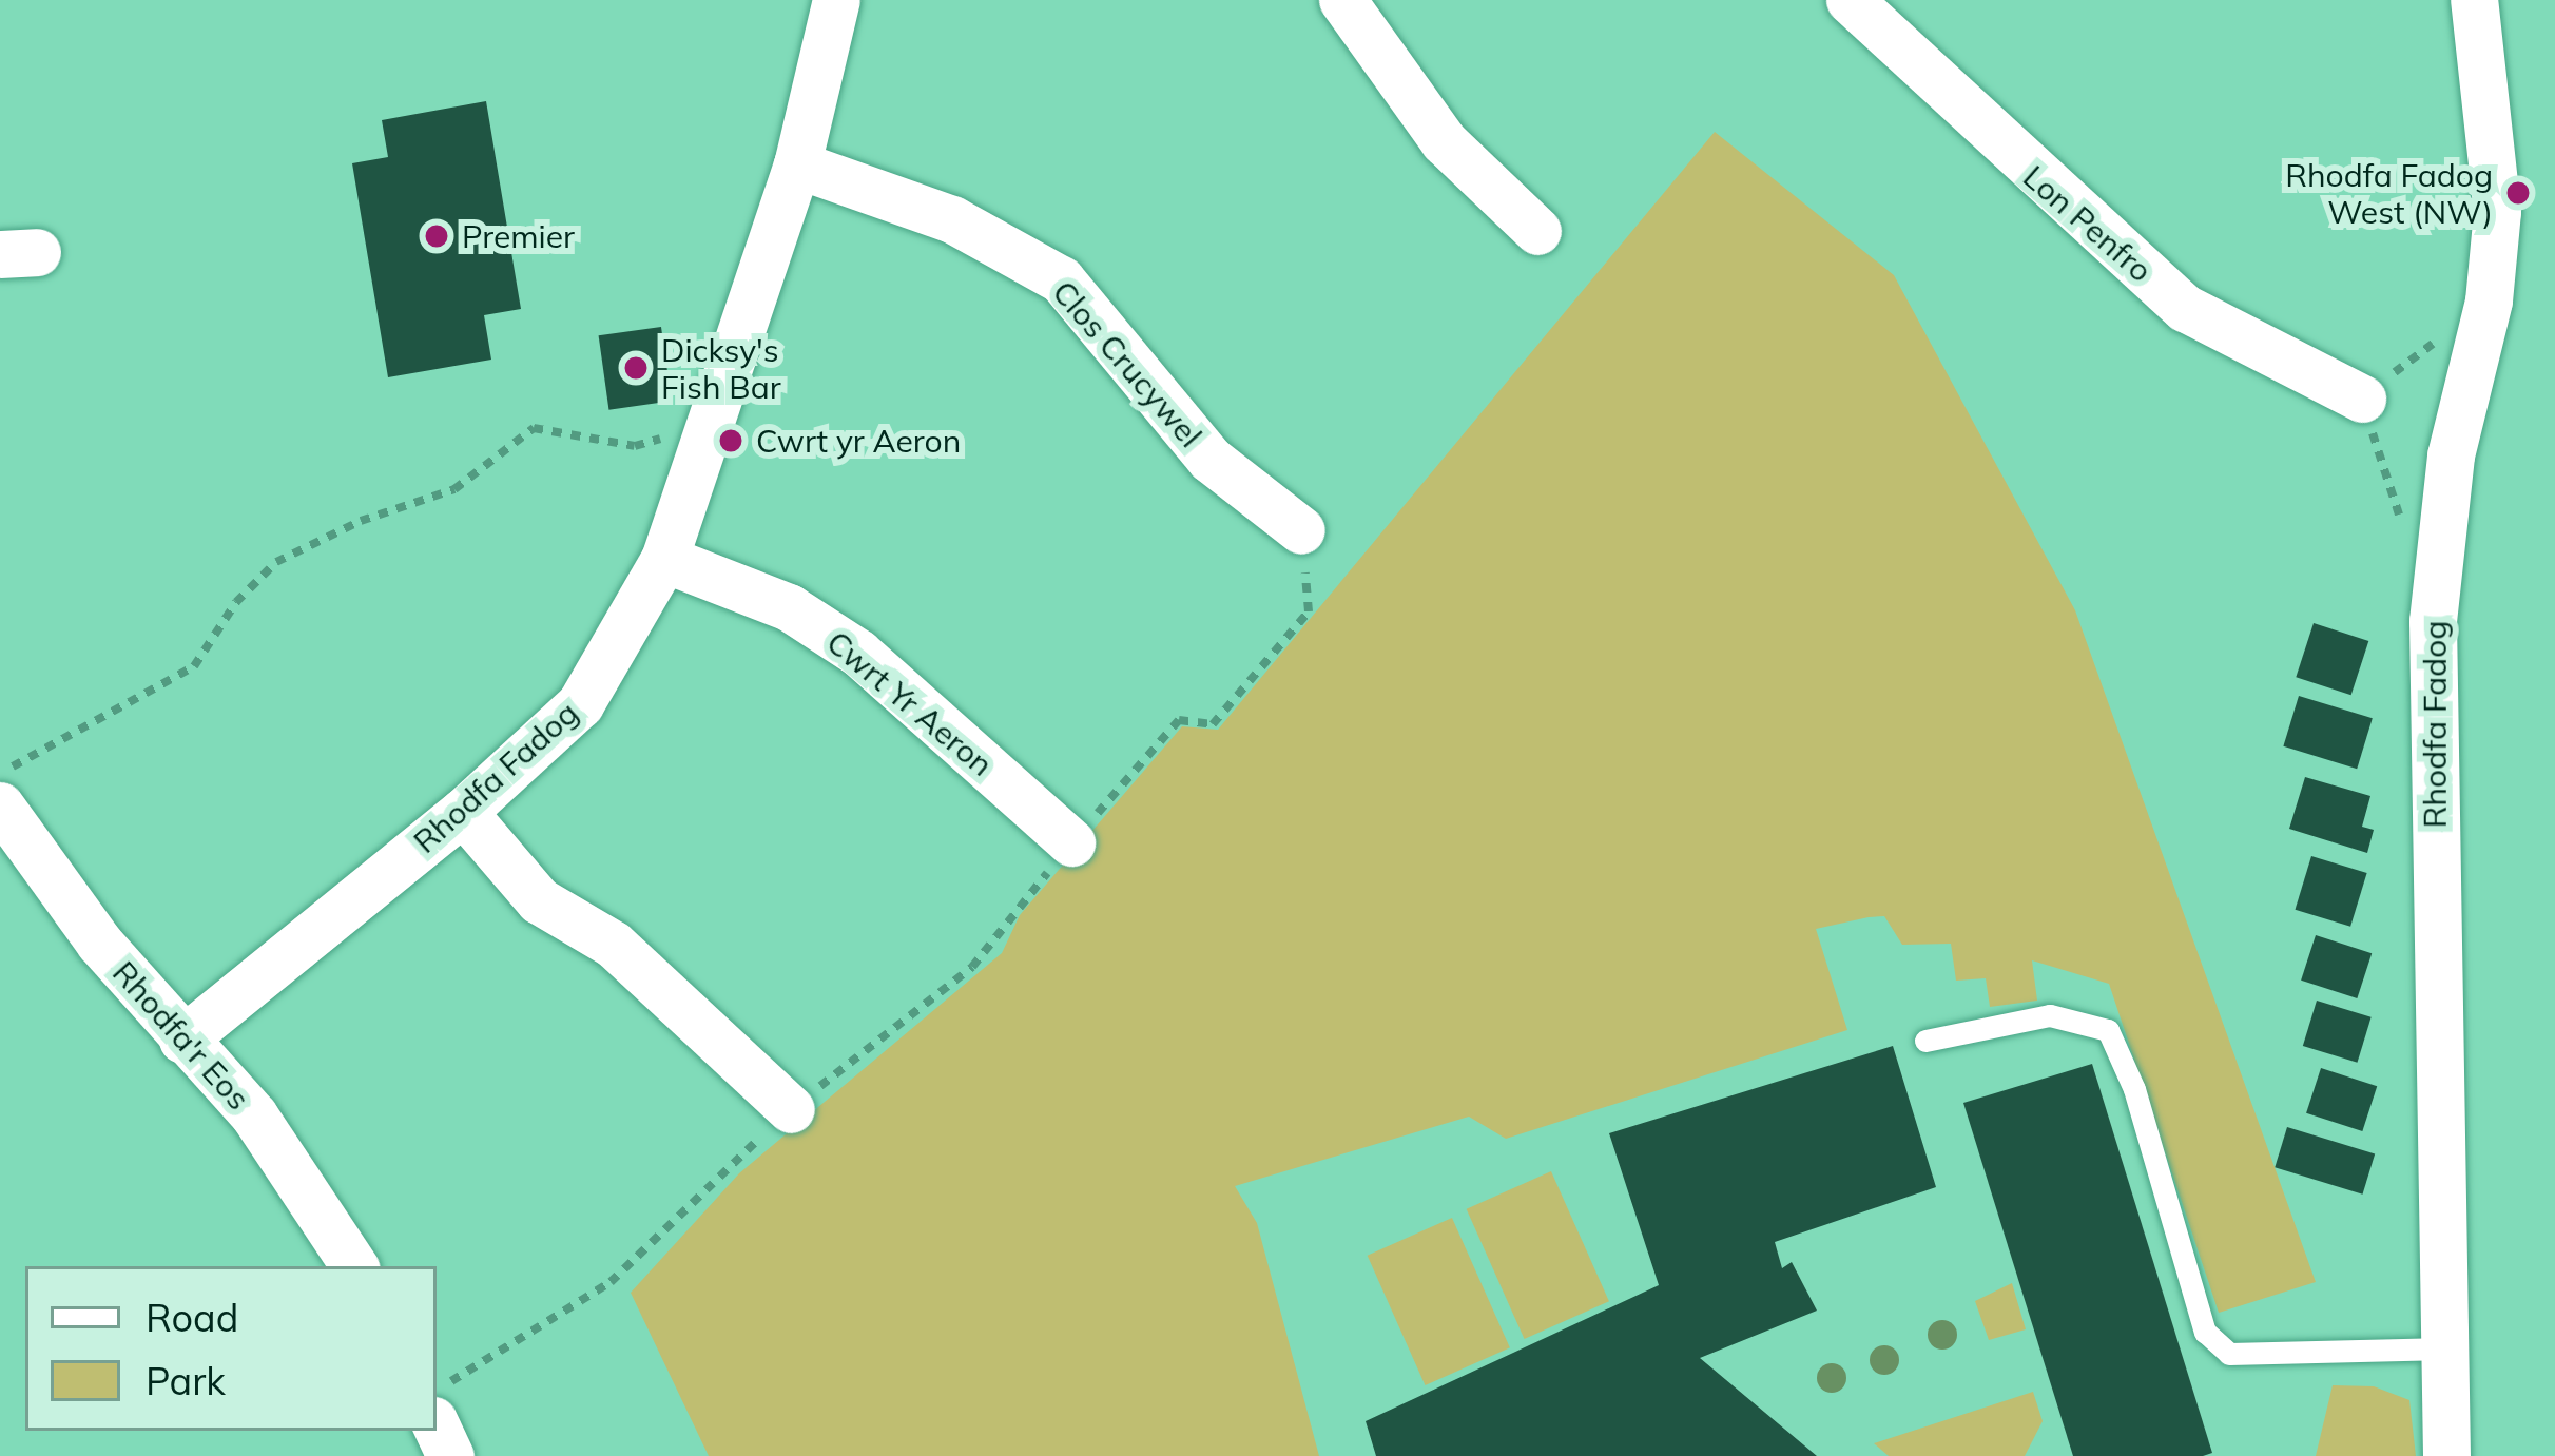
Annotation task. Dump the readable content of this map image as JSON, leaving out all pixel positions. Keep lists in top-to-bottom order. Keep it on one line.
{"streets":{"street":["Lon Penfro","Clos Crucywel","Cwrt Yr Aeron","Rhodfa Fadog","Rhodfa'r Eos"]},"crossings":[["Clos Crucywel","Rhodfa Fadog"],["Cwrt Yr Aeron","Rhodfa Fadog"],["Rhodfa Fadog","Rhodfa'r Eos"]],"places":["Rhodfa Fadog West (NW)","Premier","Dicksy's Fish Bar","Cwrt yr Aeron"],"legend":["Road","Park"]}
